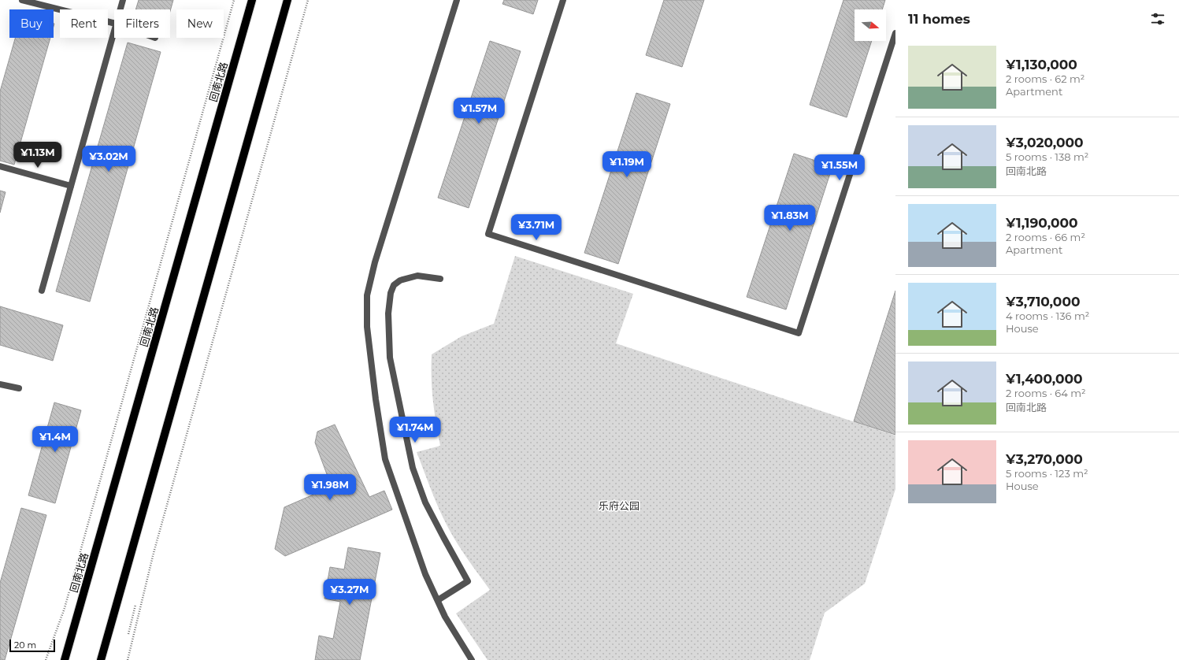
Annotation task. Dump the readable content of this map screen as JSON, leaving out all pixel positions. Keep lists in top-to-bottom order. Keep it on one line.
{"streets":{"main road":["回南北路"]},"parks":["乐府公园"],"scale_bar":"20 m","north":"right","page":{"heading":"11 homes","chip":["Buy","Rent","Filters","New"],"list":[{"name":"¥1,130,000","note":"2 rooms · 62 m² · Apartment"},{"name":"¥3,020,000","note":"5 rooms · 138 m² · 回南北路"},{"name":"¥1,190,000","note":"2 rooms · 66 m² · Apartment"},{"name":"¥3,710,000","note":"4 rooms · 136 m² · House"},{"name":"¥1,400,000","note":"2 rooms · 64 m² · 回南北路"},{"name":"¥3,270,000","note":"5 rooms · 123 m² · House"}],"price":["¥1.57M","¥1.13M","¥3.02M","¥1.19M","¥1.55M","¥1.83M","¥3.71M","¥1.74M","¥1.4M","¥1.98M","¥3.27M"],"scale":"20 m"}}
